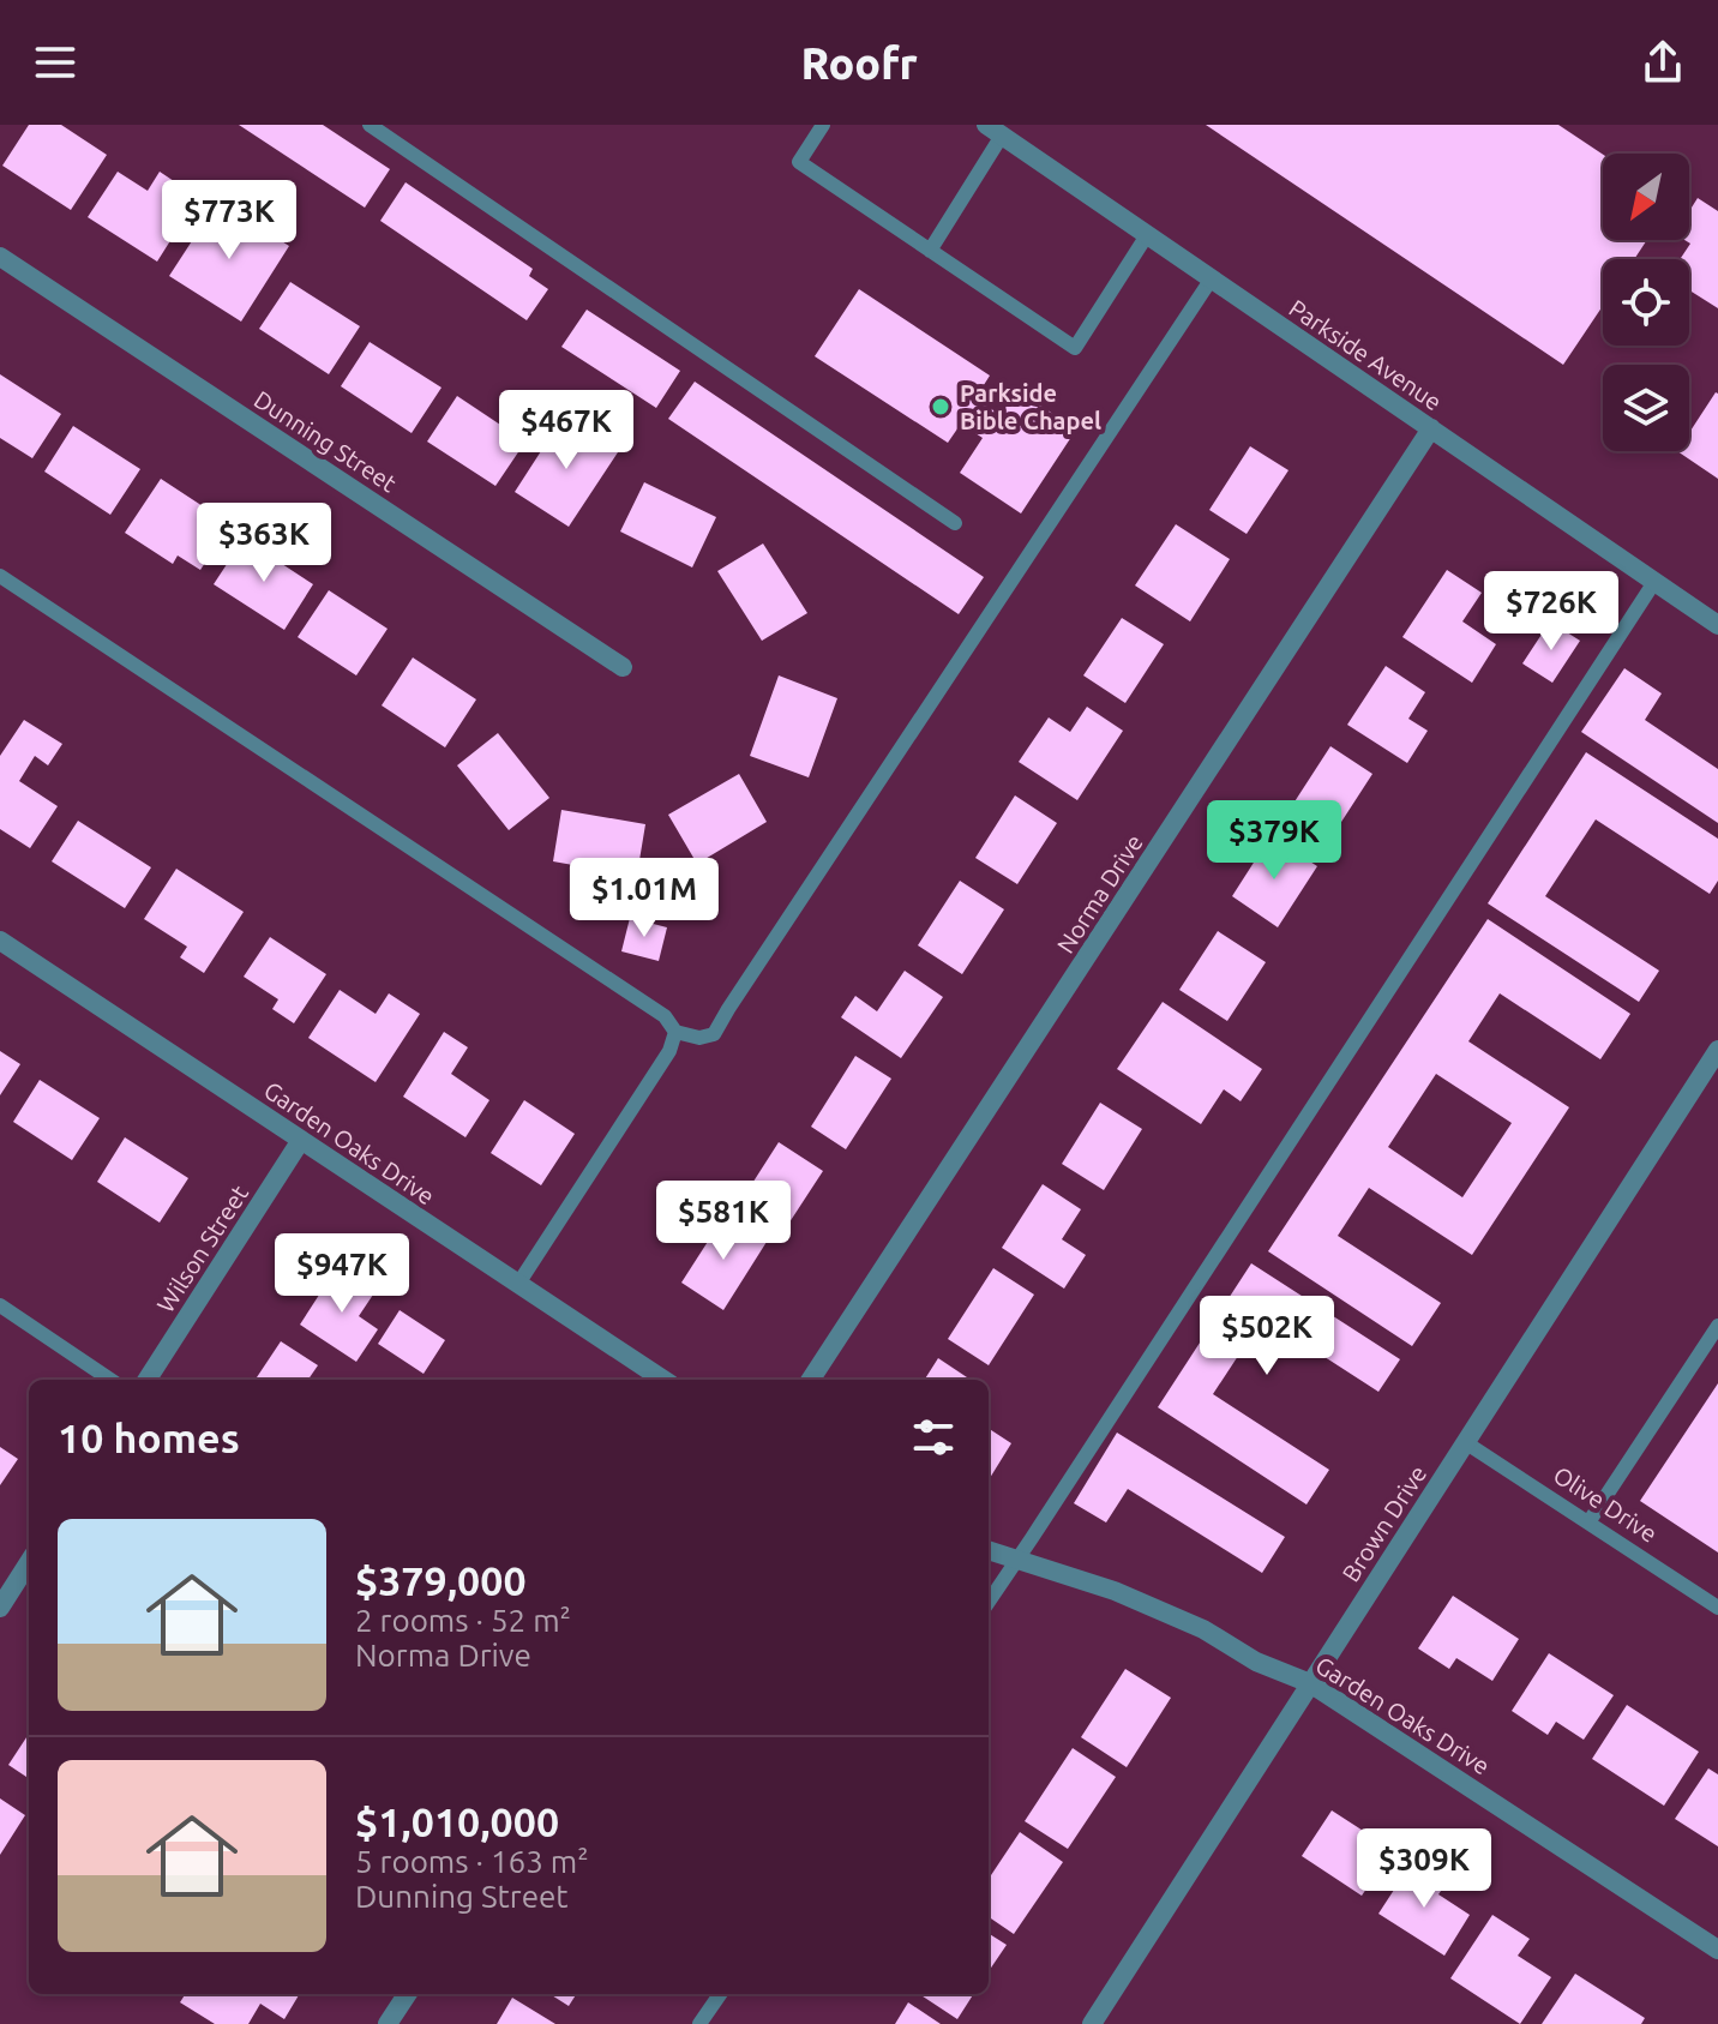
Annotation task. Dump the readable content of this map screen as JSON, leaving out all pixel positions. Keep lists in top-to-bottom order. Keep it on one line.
{"streets":{"street":["Parkside Avenue","Dunning Street","Norma Drive","Garden Oaks Drive","Wilson Street","Brown Drive"],"lane":["Olive Drive"]},"crossings":[["Parkside Avenue","Norma Drive"],["Garden Oaks Drive","Wilson Street"],["Garden Oaks Drive","Brown Drive"],["Olive Drive","Brown Drive"]],"places":["Parkside Bible Chapel"],"north":"bottom left","page":{"header":"Roofr","price":["$773K","$467K","$363K","$726K","$379K","$1.01M","$581K","$947K","$502K","$309K"],"heading":"10 homes","list":[{"name":"$379,000","note":"2 rooms · 52 m² · Norma Drive"},{"name":"$1,010,000","note":"5 rooms · 163 m² · Dunning Street"}]}}
